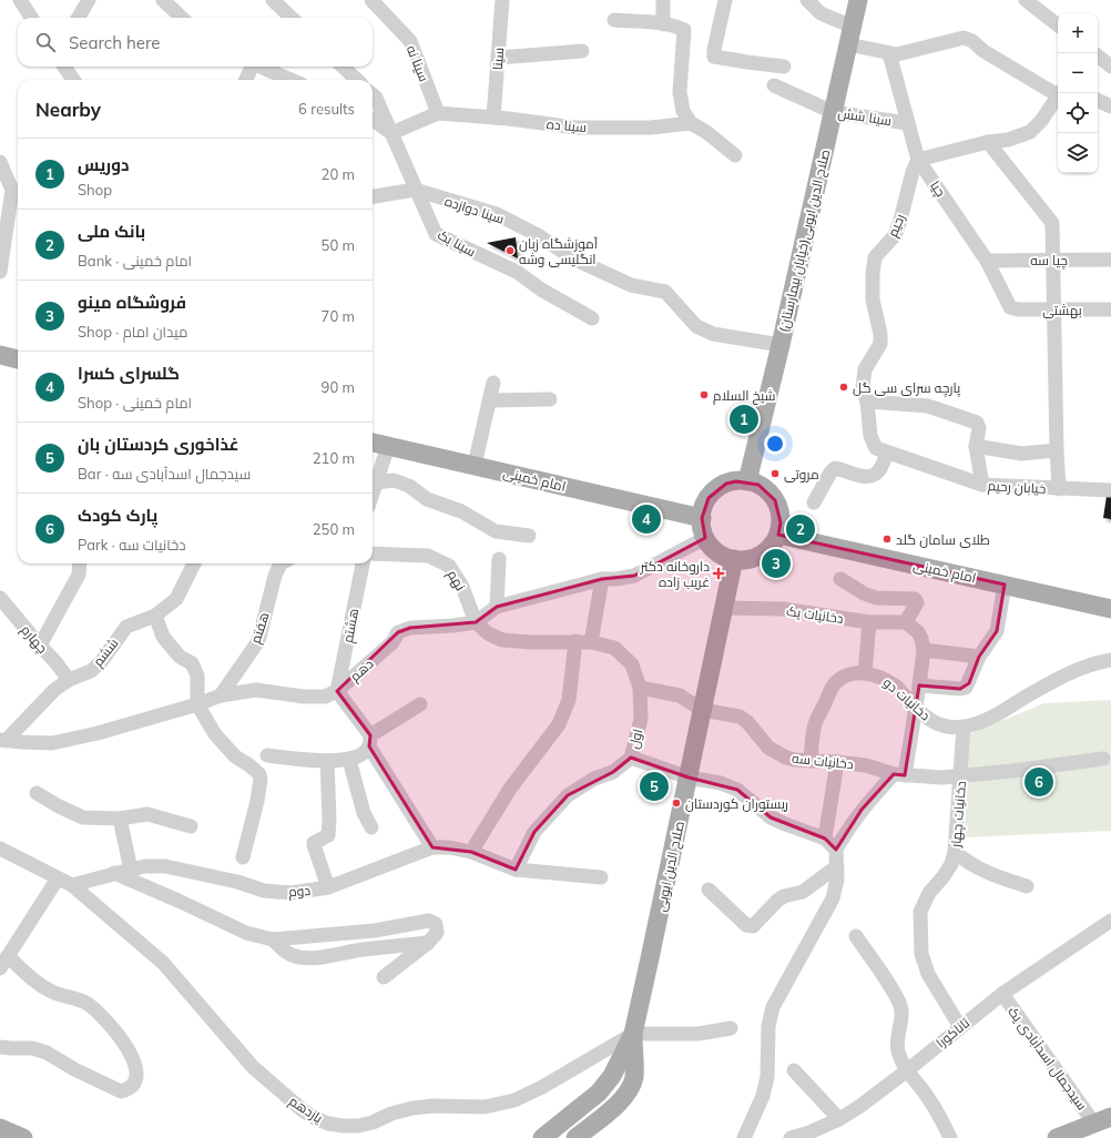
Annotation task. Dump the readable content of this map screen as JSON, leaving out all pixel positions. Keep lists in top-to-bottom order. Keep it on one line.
{"streets":{"main road":["صلاح الدین ایوبی(خیابان بیمارستان)","امام خمینی","صلاح الدین ایوبی"],"street":["سینا","سینا نه","سینا شش","سینا ده","چیا","سینا دوازده","رحیم","سینا یک","چیا سه","بهشتی","خیابان رحیم","نهم","دخانیات یک","هشتم","هفتم","چهارم","ششم","دهم","دخانیات دو","اول","دخانیات سه","دخانیات چهار","دوم","تاناکورا","سیدجمال اسدآبادی یک","یازدهم"]},"crossings":[["سینا","سینا ده"],["سینا نه","سینا ده"],["سینا شش","چیا"],["سینا شش","صلاح الدین ایوبی(خیابان بیمارستان)"],["سینا ده","سینا یک"],["چیا","رحیم"],["چیا","چیا سه"],["چیا","بهشتی"],["سینا دوازده","صلاح الدین ایوبی(خیابان بیمارستان)"],["سینا دوازده","سینا یک"],["رحیم","خیابان رحیم"],["صلاح الدین ایوبی(خیابان بیمارستان)","امام خمینی"],["صلاح الدین ایوبی(خیابان بیمارستان)","دهم"],["صلاح الدین ایوبی(خیابان بیمارستان)","صلاح الدین ایوبی"],["امام خمینی","دهم"],["امام خمینی","صلاح الدین ایوبی"],["نهم","دهم"],["نهم","اول"],["دخانیات یک","صلاح الدین ایوبی"],["هشتم","دهم"],["هفتم","دهم"],["چهارم","ششم"],["ششم","دهم"],["دهم","اول"],["دهم","صلاح الدین ایوبی"],["دخانیات دو","دخانیات سه"],["دخانیات دو","دخانیات چهار"],["اول","دخانیات سه"],["اول","دوم"],["دخانیات سه","دخانیات چهار"],["دخانیات سه","صلاح الدین ایوبی"],["دخانیات چهار","تاناکورا"],["صلاح الدین ایوبی","یازدهم"],["دوم","یازدهم"],["تاناکورا","سیدجمال اسدآبادی یک"]],"places":{"other":["آموزشگاه زبان انگلیسی وشه","پارچه سرای سی گل","شیخ السلام","مروتی","طلای سامان گلد","ریستوران کوردستان"],"health":["داروخانه دکتر غریب زاده"]},"page":{"map_buttons":["+","−"],"search":"Search here","heading":["Nearby","6 results"],"list":[{"mark":"1","name":"دوریس","note":"Shop","value":"20 m"},{"mark":"2","name":"بانک ملی","note":"Bank · امام خمینی","value":"50 m"},{"mark":"3","name":"فروشگاه مینو","note":"Shop · میدان امام","value":"70 m"},{"mark":"4","name":"گلسرای کسرا","note":"Shop · امام خمینی","value":"90 m"},{"mark":"5","name":"غذاخوری کردستان بان","note":"Bar · سیدجمال اسدآبادی سه","value":"210 m"},{"mark":"6","name":"پارک کودک","note":"Park · دخانیات سه","value":"250 m"}],"pins":["1","4","2","3","6","5"]}}
